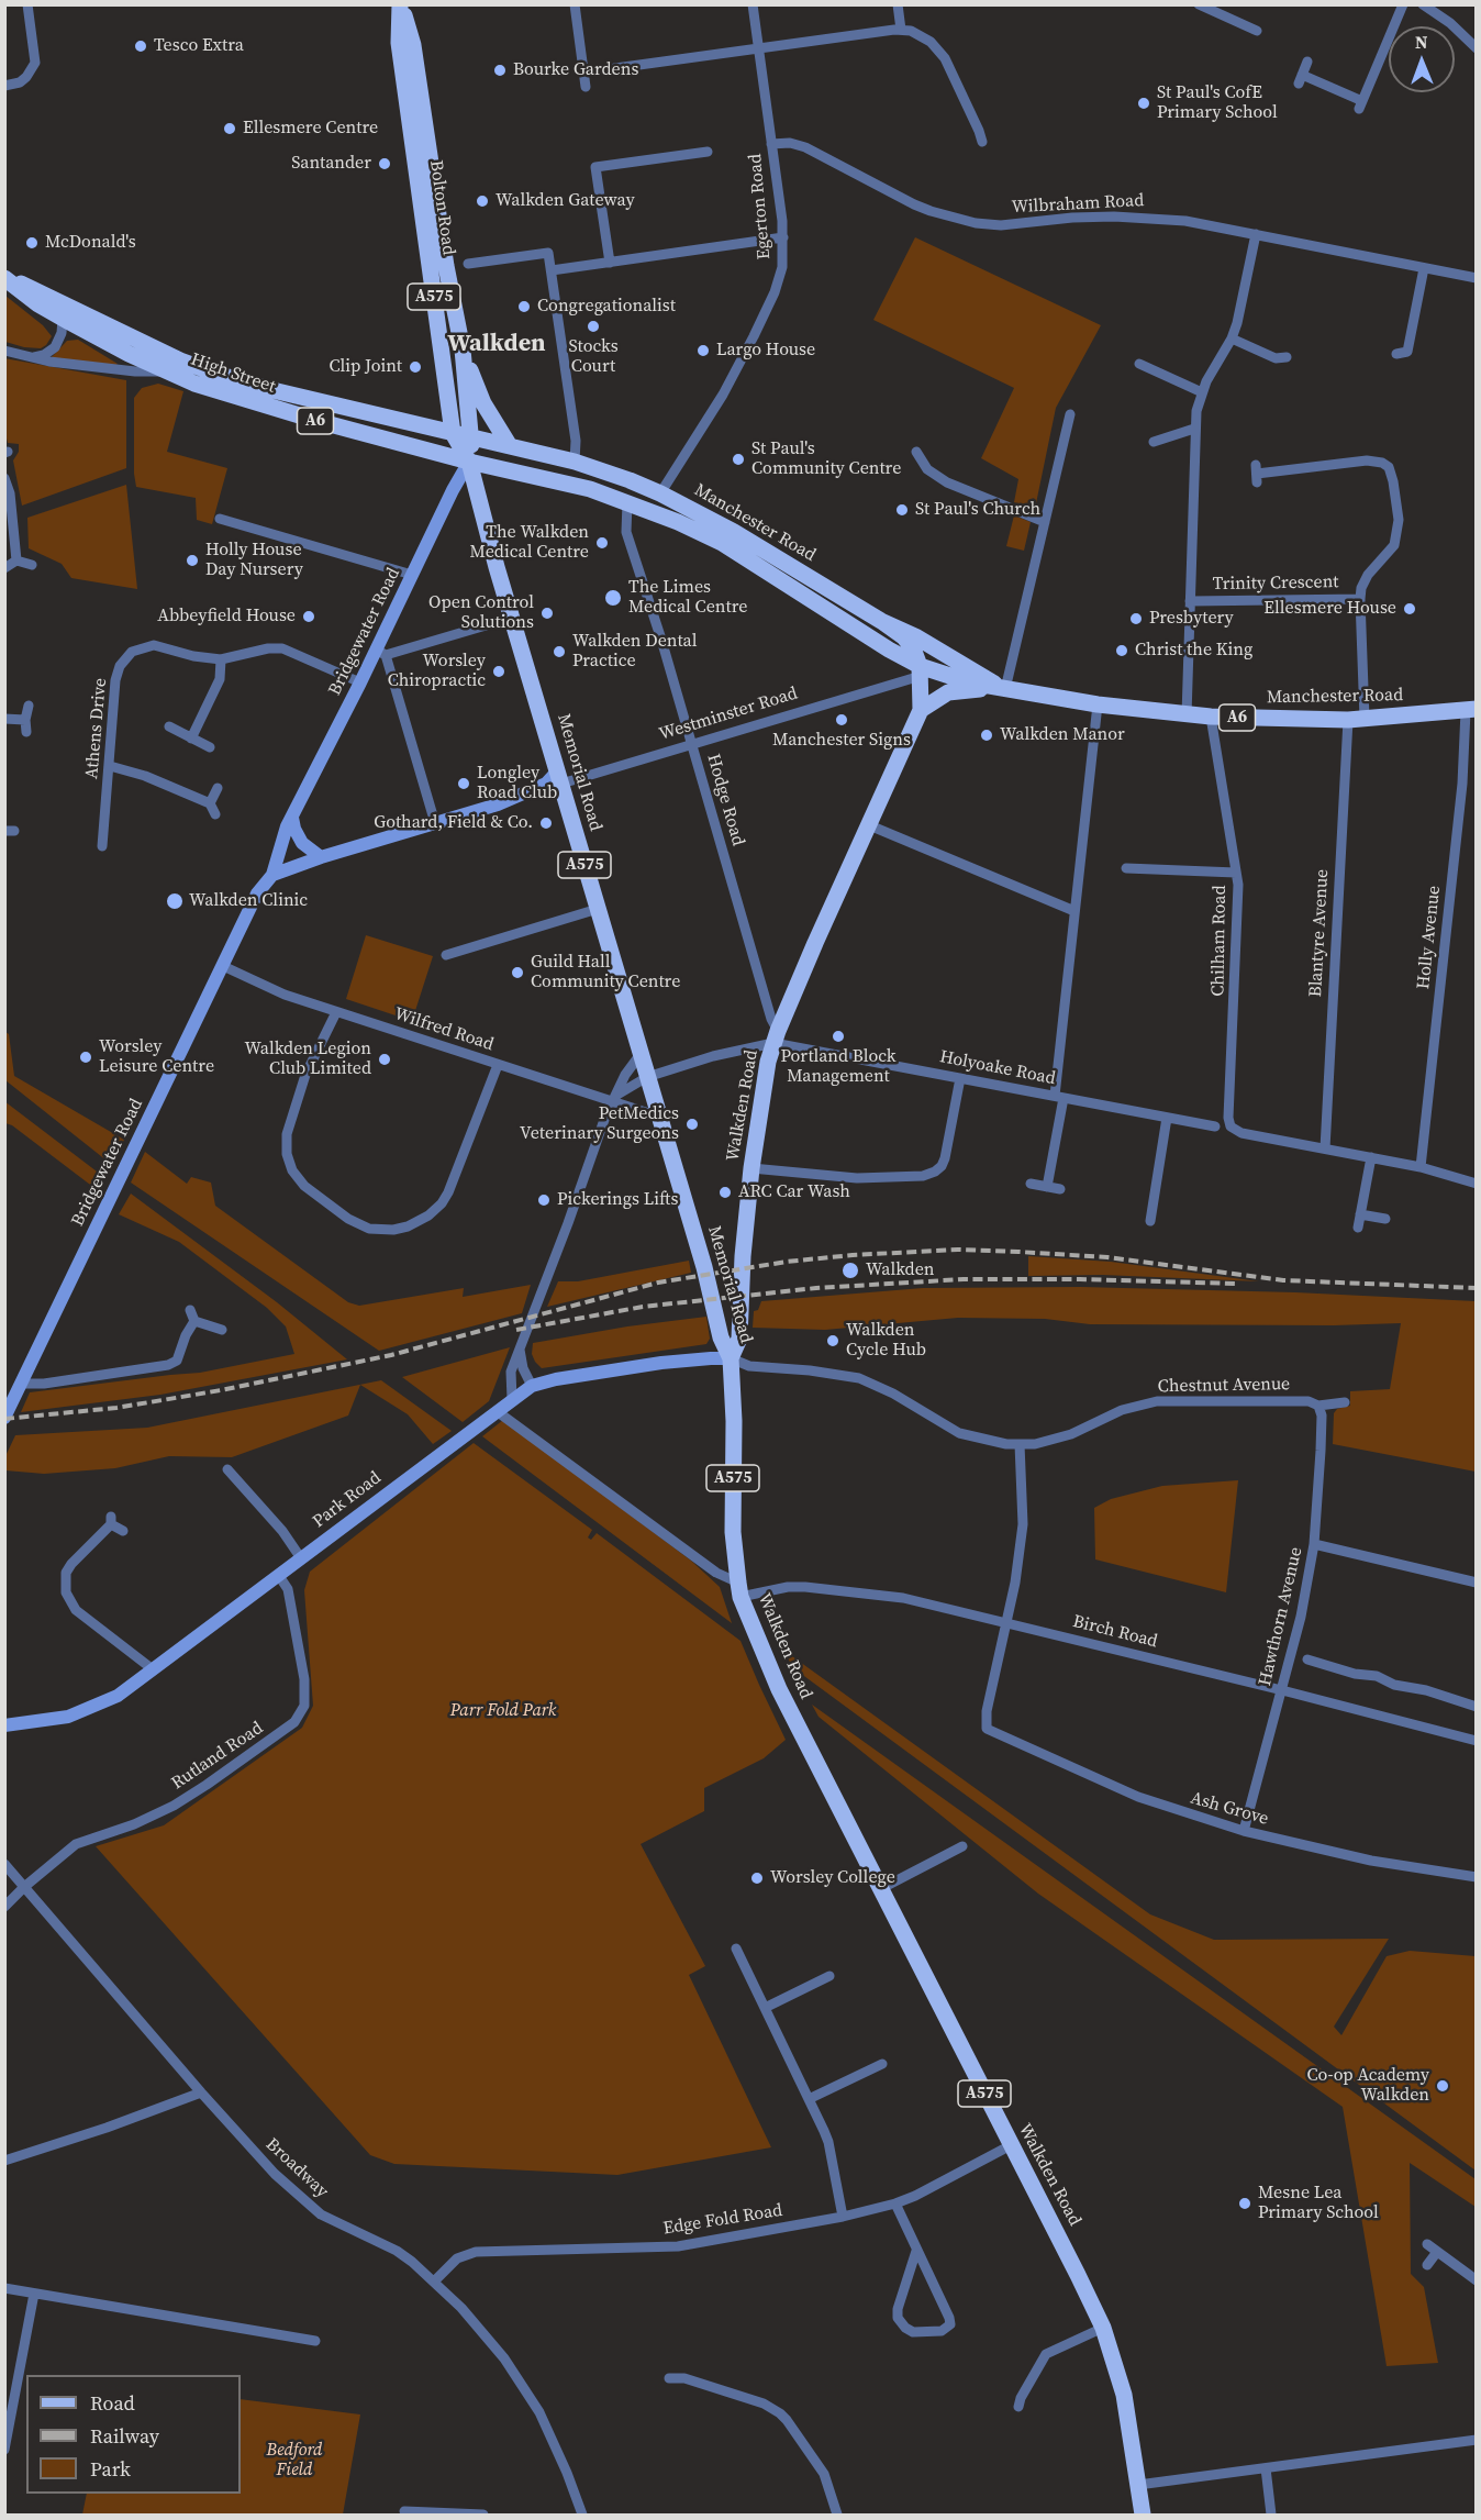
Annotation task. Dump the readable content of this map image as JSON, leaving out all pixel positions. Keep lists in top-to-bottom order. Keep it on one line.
{"streets":{"main road":["Bolton Road","A575","High Street","A6","Manchester Road","Bridgewater Road","Westminster Road","Memorial Road","Walkden Road","Park Road"],"street":["Wilbraham Road","Egerton Road","Trinity Crescent","Athens Drive","Hodge Road","Blantyre Avenue","Holly Avenue","Chilham Road","Wilfred Road","Holyoake Road","Chestnut Avenue","Hawthorn Avenue","Birch Road","Rutland Road","Ash Grove","Broadway","Edge Fold Road"]},"crossings":[["Wilbraham Road","Egerton Road"],["Egerton Road","Manchester Road"],["Bolton Road","A575"],["Bolton Road","High Street"],["Bolton Road","Manchester Road"],["Bolton Road","Bridgewater Road"],["Bolton Road","Memorial Road"],["A575","Manchester Road"],["High Street","Manchester Road"],["High Street","Bridgewater Road"],["High Street","Memorial Road"],["Manchester Road","Bridgewater Road"],["Manchester Road","Westminster Road"],["Manchester Road","Memorial Road"],["Manchester Road","Hodge Road"],["Manchester Road","Blantyre Avenue"],["Manchester Road","Holly Avenue"],["Manchester Road","Chilham Road"],["Manchester Road","Walkden Road"],["Trinity Crescent","Blantyre Avenue"],["Bridgewater Road","Westminster Road"],["Bridgewater Road","Athens Drive"],["Bridgewater Road","Memorial Road"],["Bridgewater Road","Wilfred Road"],["Westminster Road","Memorial Road"],["Westminster Road","Hodge Road"],["Westminster Road","Walkden Road"],["Memorial Road","Wilfred Road"],["Memorial Road","Walkden Road"],["Memorial Road","Chestnut Avenue"],["Memorial Road","Park Road"],["Hodge Road","Holyoake Road"],["Hodge Road","Walkden Road"],["Blantyre Avenue","Chilham Road"],["Holyoake Road","Walkden Road"],["Walkden Road","Chestnut Avenue"],["Walkden Road","Park Road"],["Walkden Road","Birch Road"],["Walkden Road","Edge Fold Road"],["Chestnut Avenue","Park Road"],["Chestnut Avenue","Hawthorn Avenue"],["Park Road","Rutland Road"],["Hawthorn Avenue","Birch Road"],["Hawthorn Avenue","Ash Grove"],["Birch Road","Ash Grove"],["Rutland Road","Broadway"],["Broadway","Edge Fold Road"]],"districts":["Walkden"],"parks":["Parr Fold Park","Bedford Field"],"places":["Tesco Extra","Bourke Gardens","St Paul's CofE Primary School","Ellesmere Centre","Santander","Walkden Gateway","McDonald's","Congregationalist","Stocks Court","Largo House","Clip Joint","St Paul's Community Centre","St Paul's Church","The Walkden Medical Centre","Holly House Day Nursery","The Limes Medical Centre","Ellesmere House","Open Control Solutions","Abbeyfield House","Presbytery","Christ the King","Walkden Dental Practice","Worsley Chiropractic","Manchester Signs","Walkden Manor","Longley Road Club","Gothard, Field & Co.","Walkden Clinic","Guild Hall Community Centre","Portland Block Management","Worsley Leisure Centre","Walkden Legion Club Limited","PetMedics Veterinary Surgeons","ARC Car Wash","Pickerings Lifts","Walkden","Walkden Cycle Hub","Worsley College","Co-op Academy Walkden","Mesne Lea Primary School"],"legend":["Road","Railway","Park"],"north":"top"}
